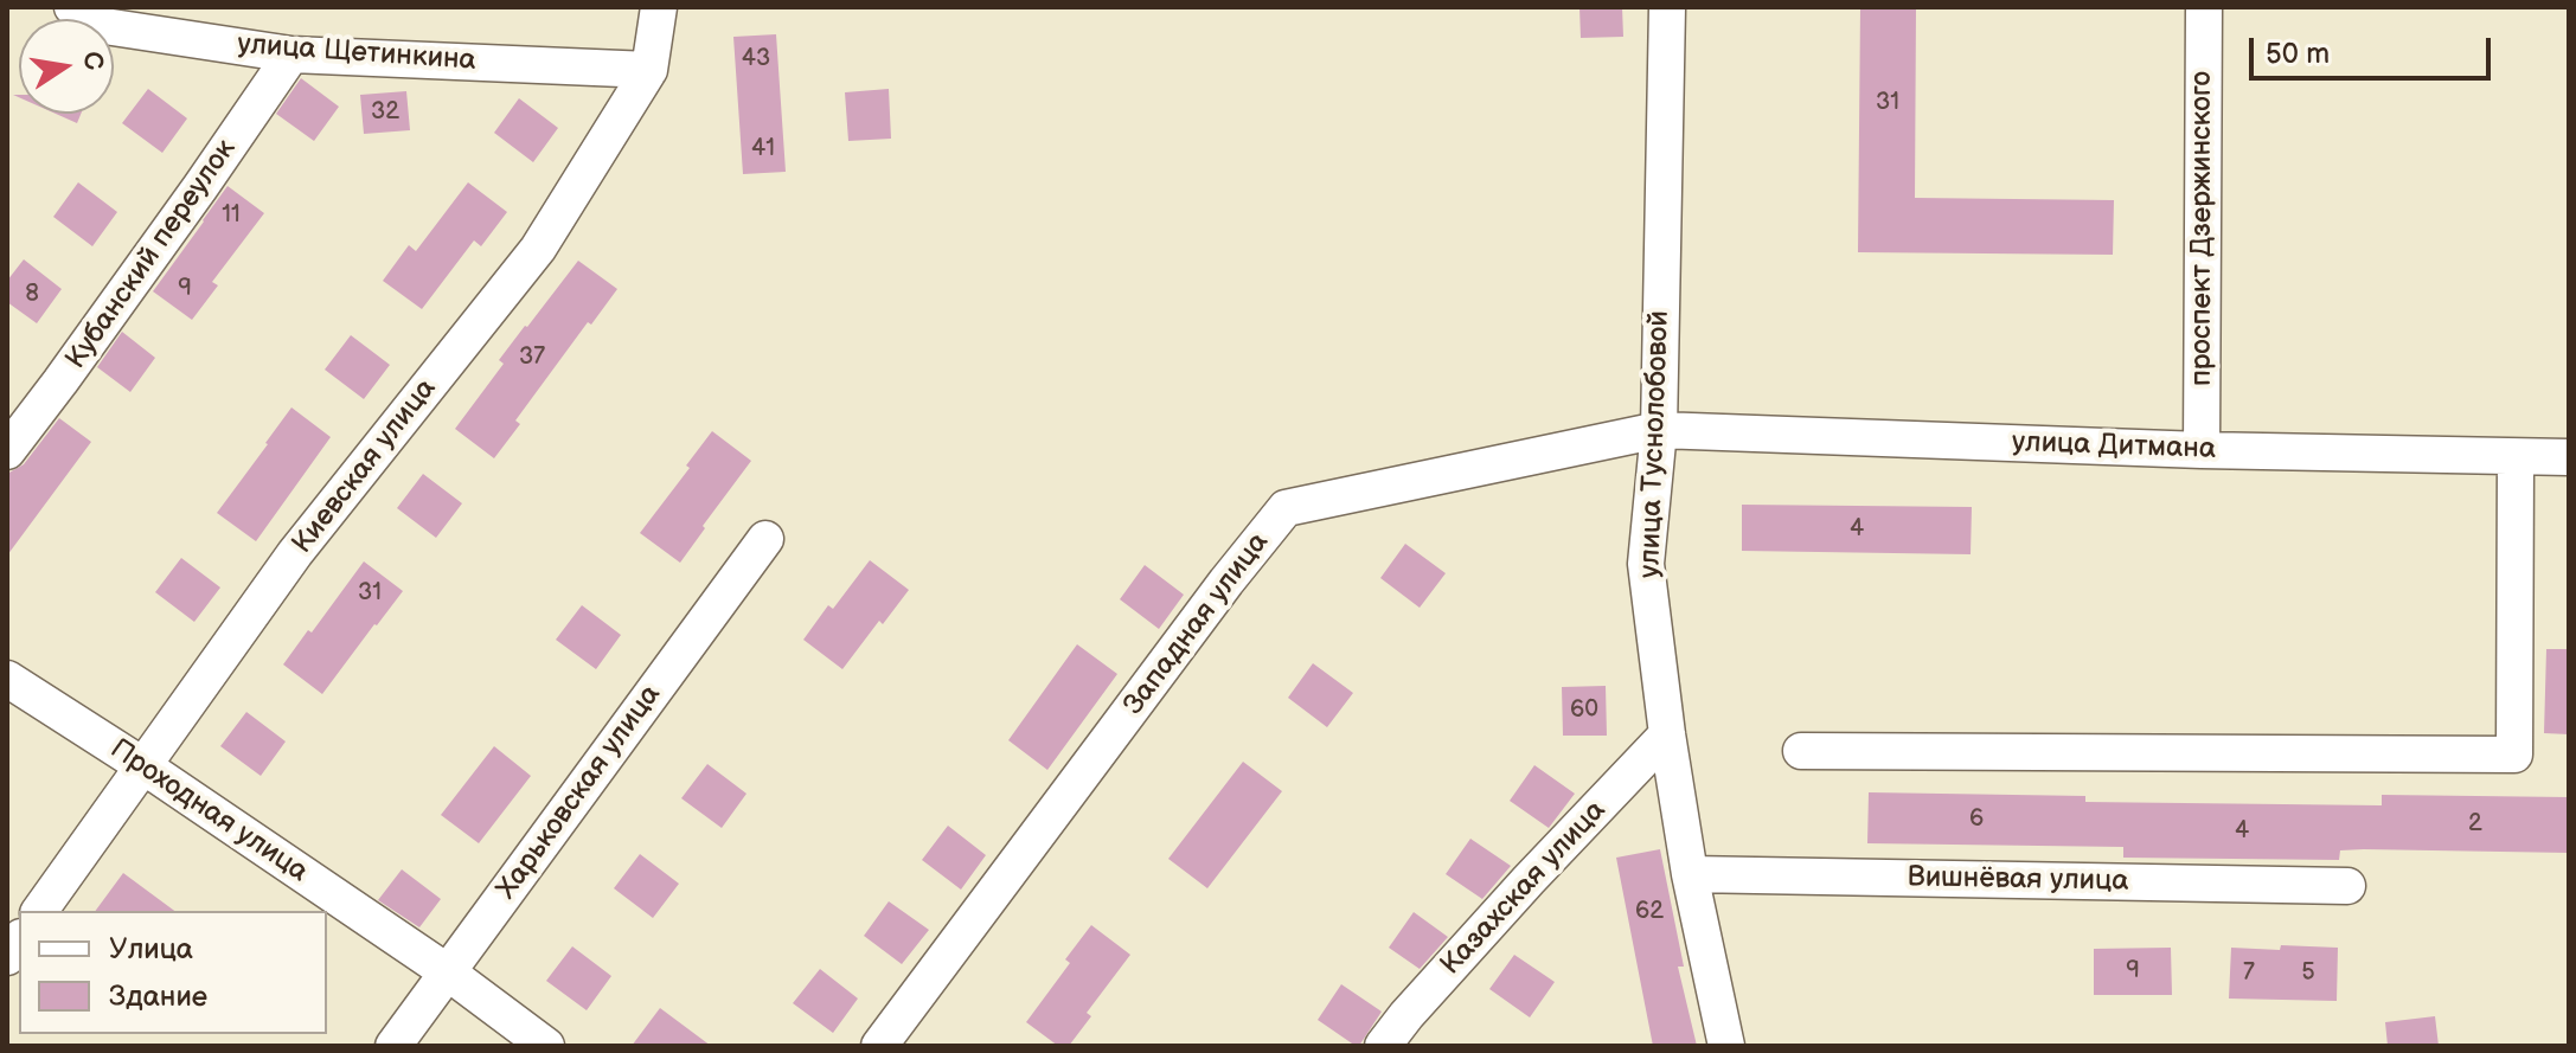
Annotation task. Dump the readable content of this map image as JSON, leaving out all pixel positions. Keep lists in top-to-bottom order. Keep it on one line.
{"streets":{"street":["улица Щетинкина","проспект Дзержинского","Кубанский переулок","улица Туснолобовой","улица Дитмана","Киевская улица","Западная улица","Харьковская улица","Проходная улица","Вишнёвая улица","Казахская улица"]},"crossings":[["улица Щетинкина","Кубанский переулок"],["улица Щетинкина","Киевская улица"],["проспект Дзержинского","улица Дитмана"],["улица Туснолобовой","улица Дитмана"],["улица Туснолобовой","Западная улица"],["улица Туснолобовой","Вишнёвая улица"],["улица Туснолобовой","Казахская улица"],["улица Дитмана","Западная улица"],["Киевская улица","Проходная улица"],["Харьковская улица","Проходная улица"]],"house_numbers":["43","31","32","41","11","9","8","37","4","31","60","6","2","4","62","9","7","5"],"legend":["Улица","Здание"],"scale_bar":"50 m","north":"right"}
